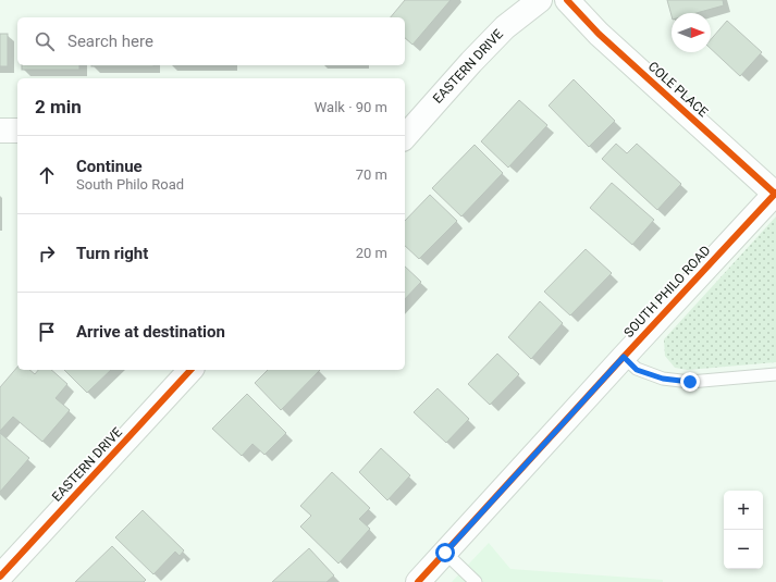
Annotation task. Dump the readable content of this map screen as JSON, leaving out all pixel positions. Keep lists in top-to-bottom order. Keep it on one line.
{"streets":{"street":["EASTERN DRIVE","COLE PLACE","SOUTH PHILO ROAD"]},"crossings":[["COLE PLACE","SOUTH PHILO ROAD"]],"north":"right","page":{"search":"Search here","heading":["2 min","Walk · 90 m"],"list":[["Continue","South Philo Road","70 m"],["Turn right","20 m"],"Arrive at destination"],"map_buttons":["+","−"]}}
